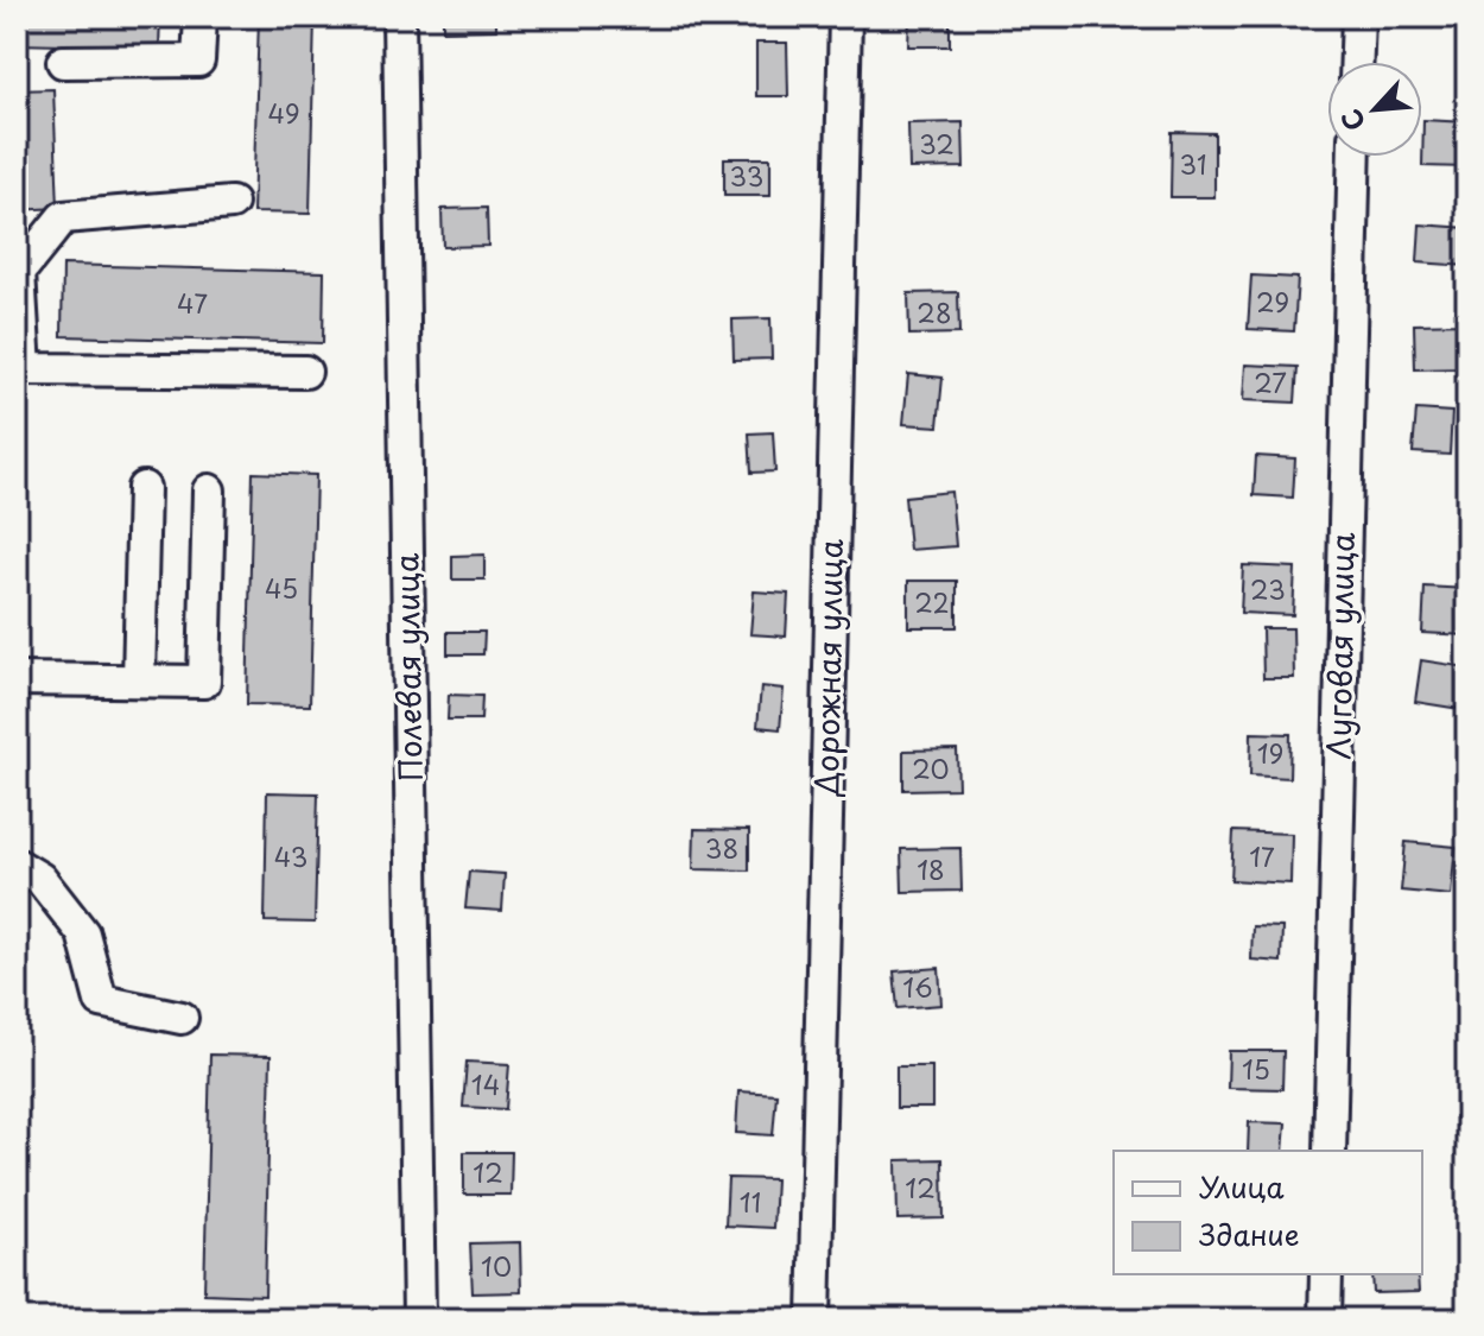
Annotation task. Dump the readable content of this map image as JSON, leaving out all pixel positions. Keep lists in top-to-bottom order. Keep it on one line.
{"streets":{"street":["Луговая улица","Полевая улица","Дорожная улица"]},"house_numbers":["49","32","31","33","29","47","28","27","45","23","22","19","20","38","43","17","18","16","15","14","12","12","11","10"],"legend":["Улица","Здание"],"north":"bottom left"}
